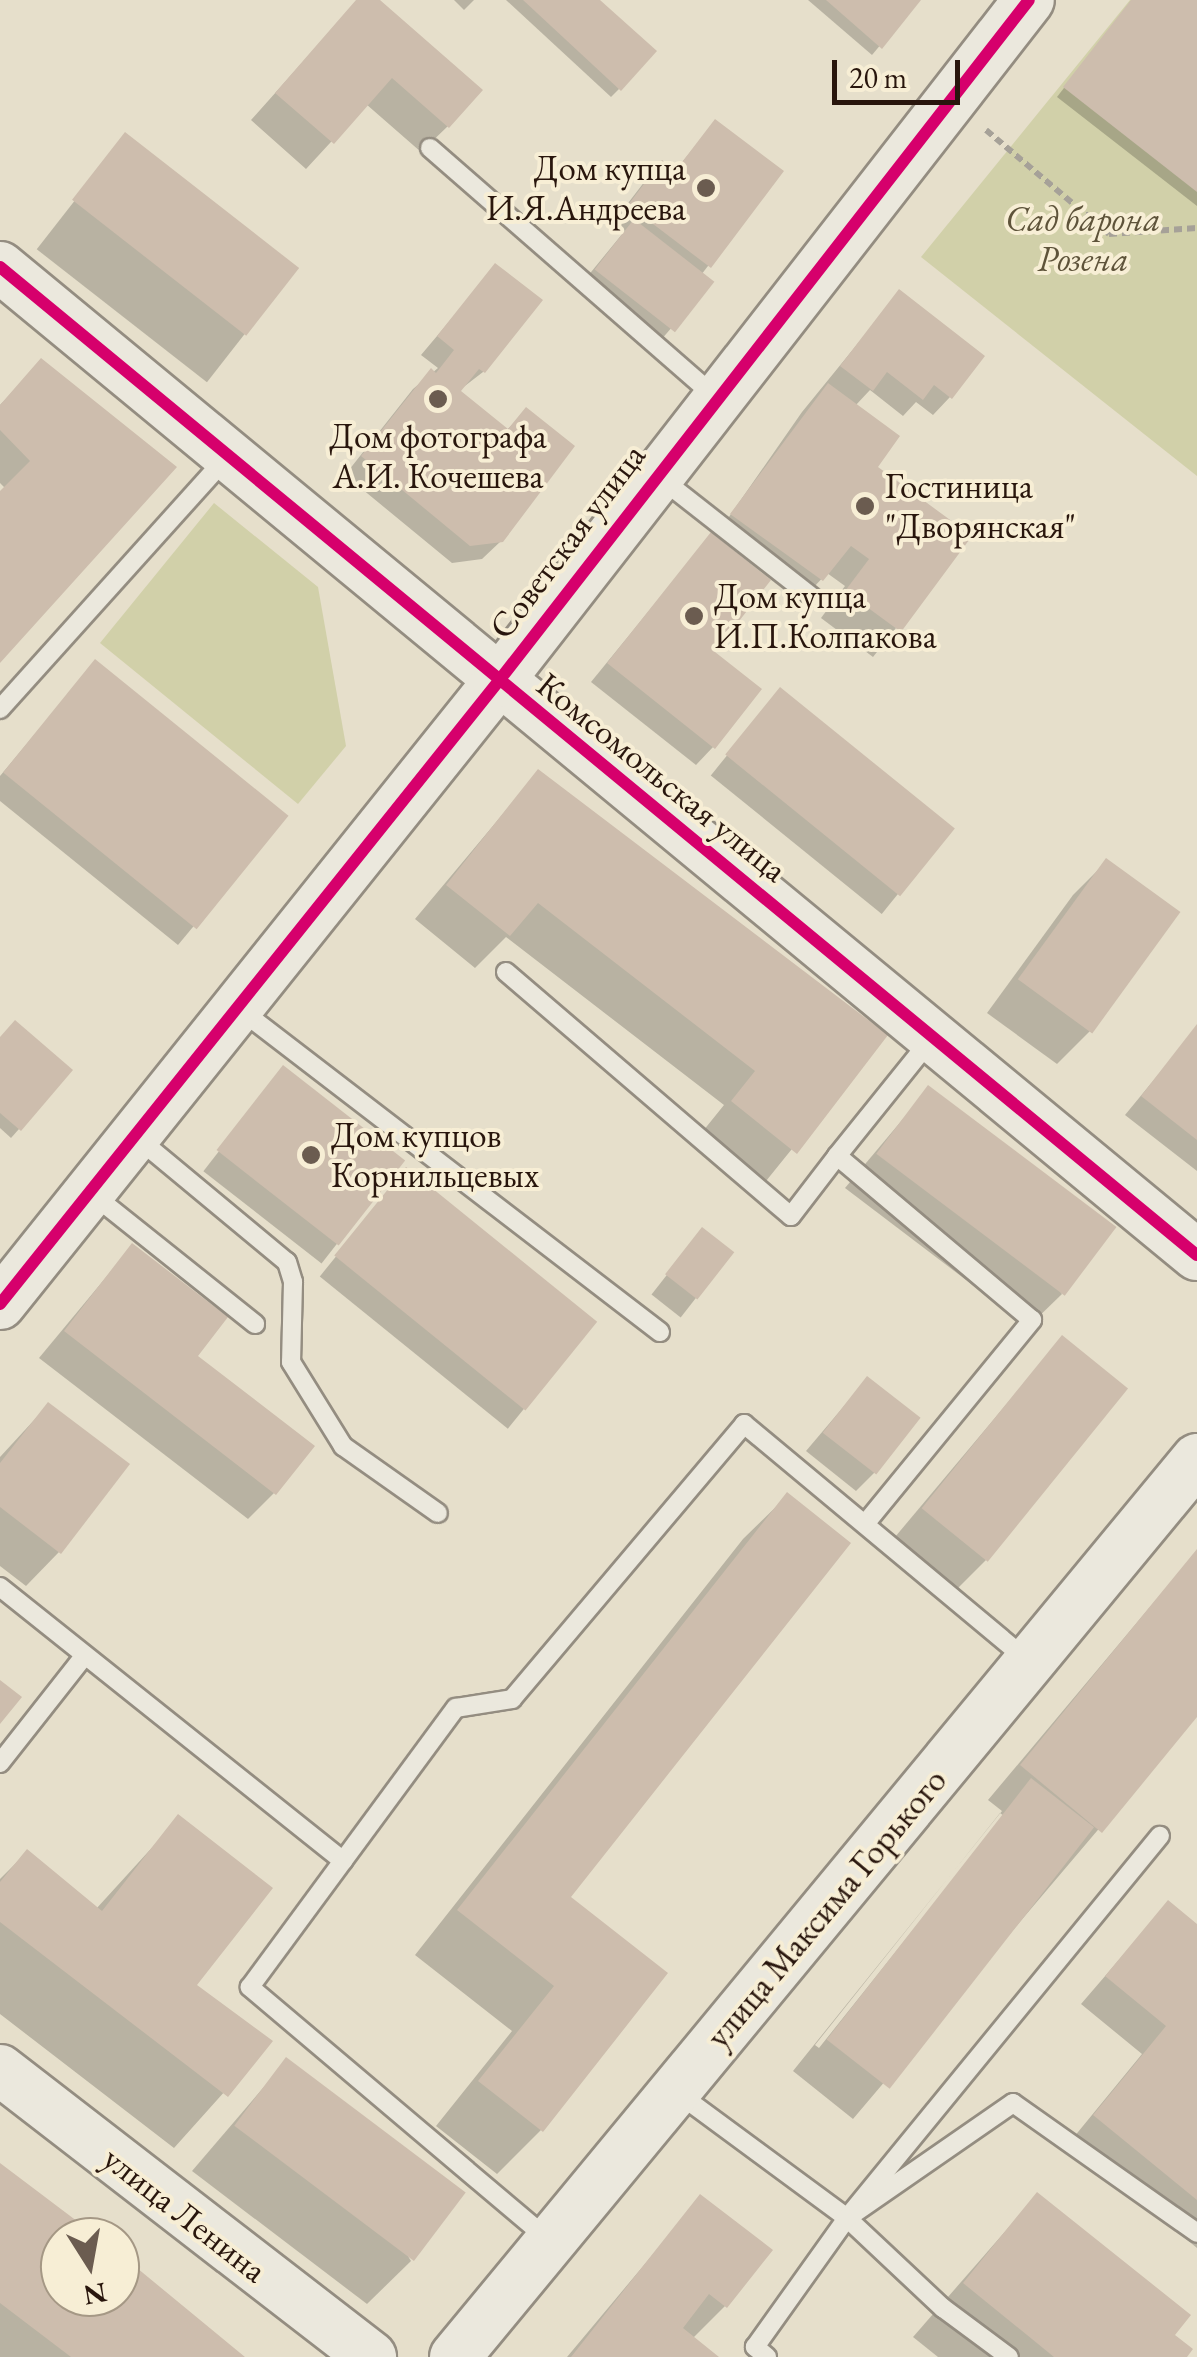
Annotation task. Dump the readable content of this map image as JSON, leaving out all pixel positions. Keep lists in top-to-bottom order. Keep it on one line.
{"streets":{"street":["Советская улица","Комсомольская улица","улица Максима Горького","улица Ленина"]},"crossings":[["Советская улица","Комсомольская улица"]],"parks":["Сад барона Розена"],"places":["Дом купца И.Я.Андреева","Дом фотографа А.И. Кочешева","Гостиница \"Дворянская\"","Дом купца И.П.Колпакова","Дом купцов Корнильцевых"],"scale_bar":"20 m","north":"bottom"}
